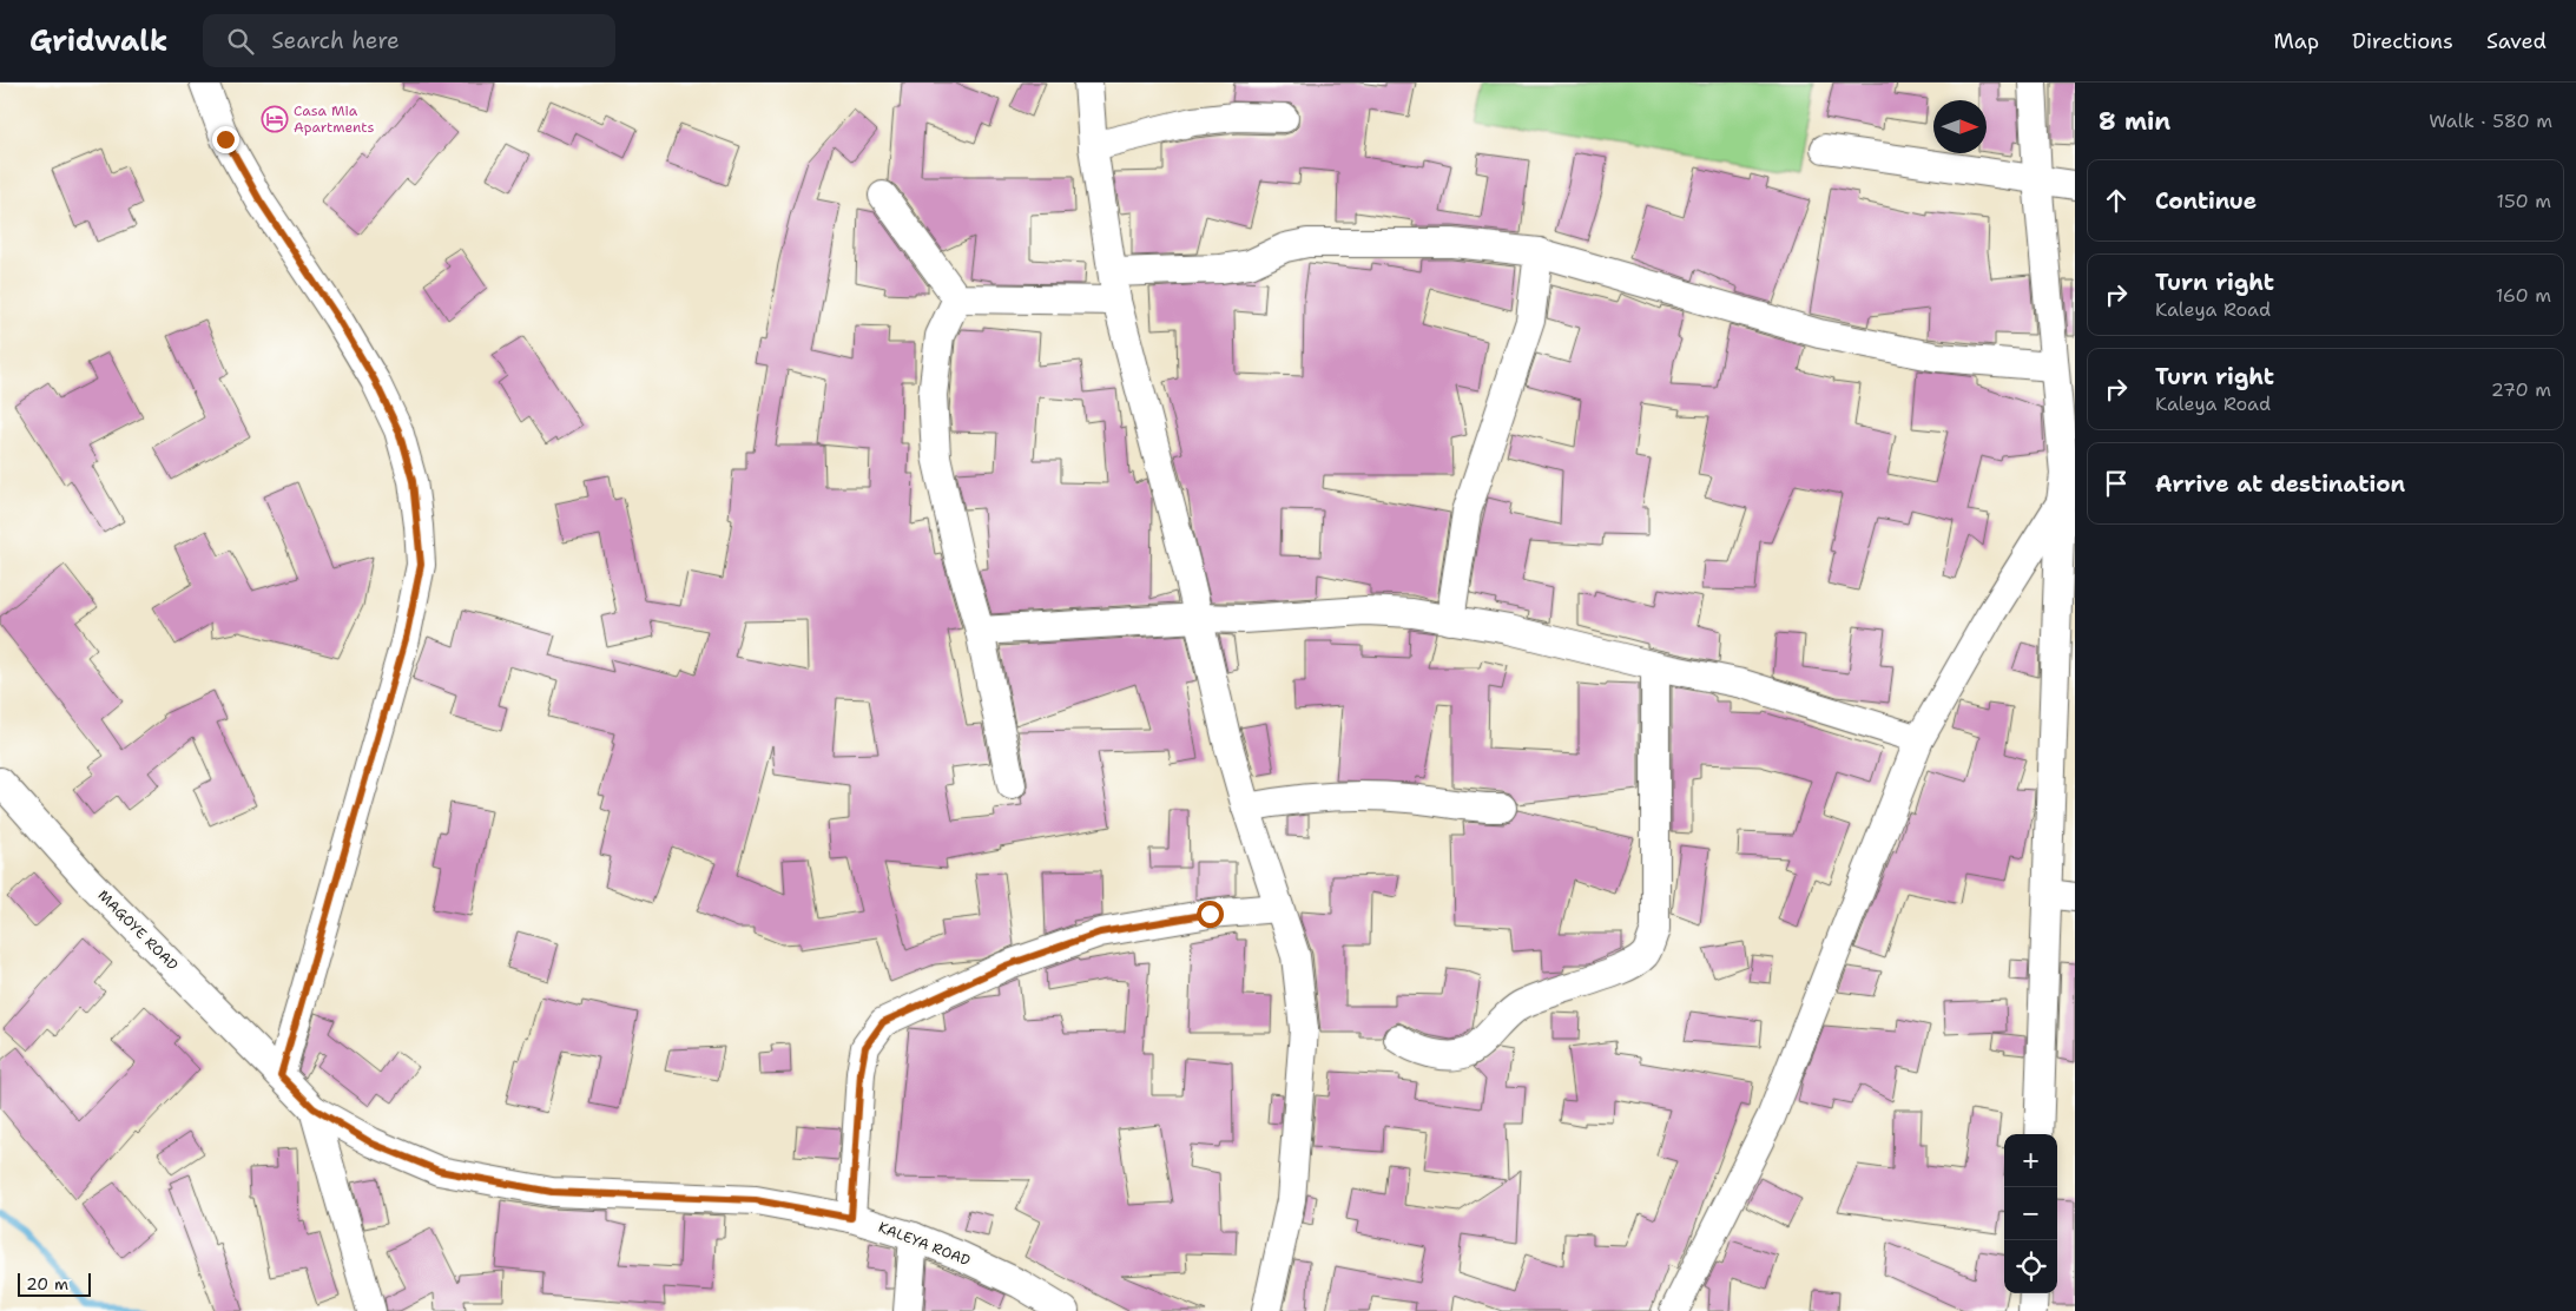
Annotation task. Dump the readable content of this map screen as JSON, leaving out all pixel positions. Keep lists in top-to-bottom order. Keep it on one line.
{"streets":{"street":["MAGOYE ROAD","KALEYA ROAD"]},"crossings":[["MAGOYE ROAD","KALEYA ROAD"]],"places":{"hotel":["Casa Mia Apartments"]},"scale_bar":"20 m","north":"right","page":{"header":"Gridwalk","search":"Search here","nav":["Map","Directions","Saved"],"heading":["8 min","Walk · 580 m"],"list":[["Continue","150 m"],["Turn right","Kaleya Road","160 m"],["Turn right","Kaleya Road","270 m"],"Arrive at destination"],"map_buttons":["+","−"],"scale":"20 m"}}
